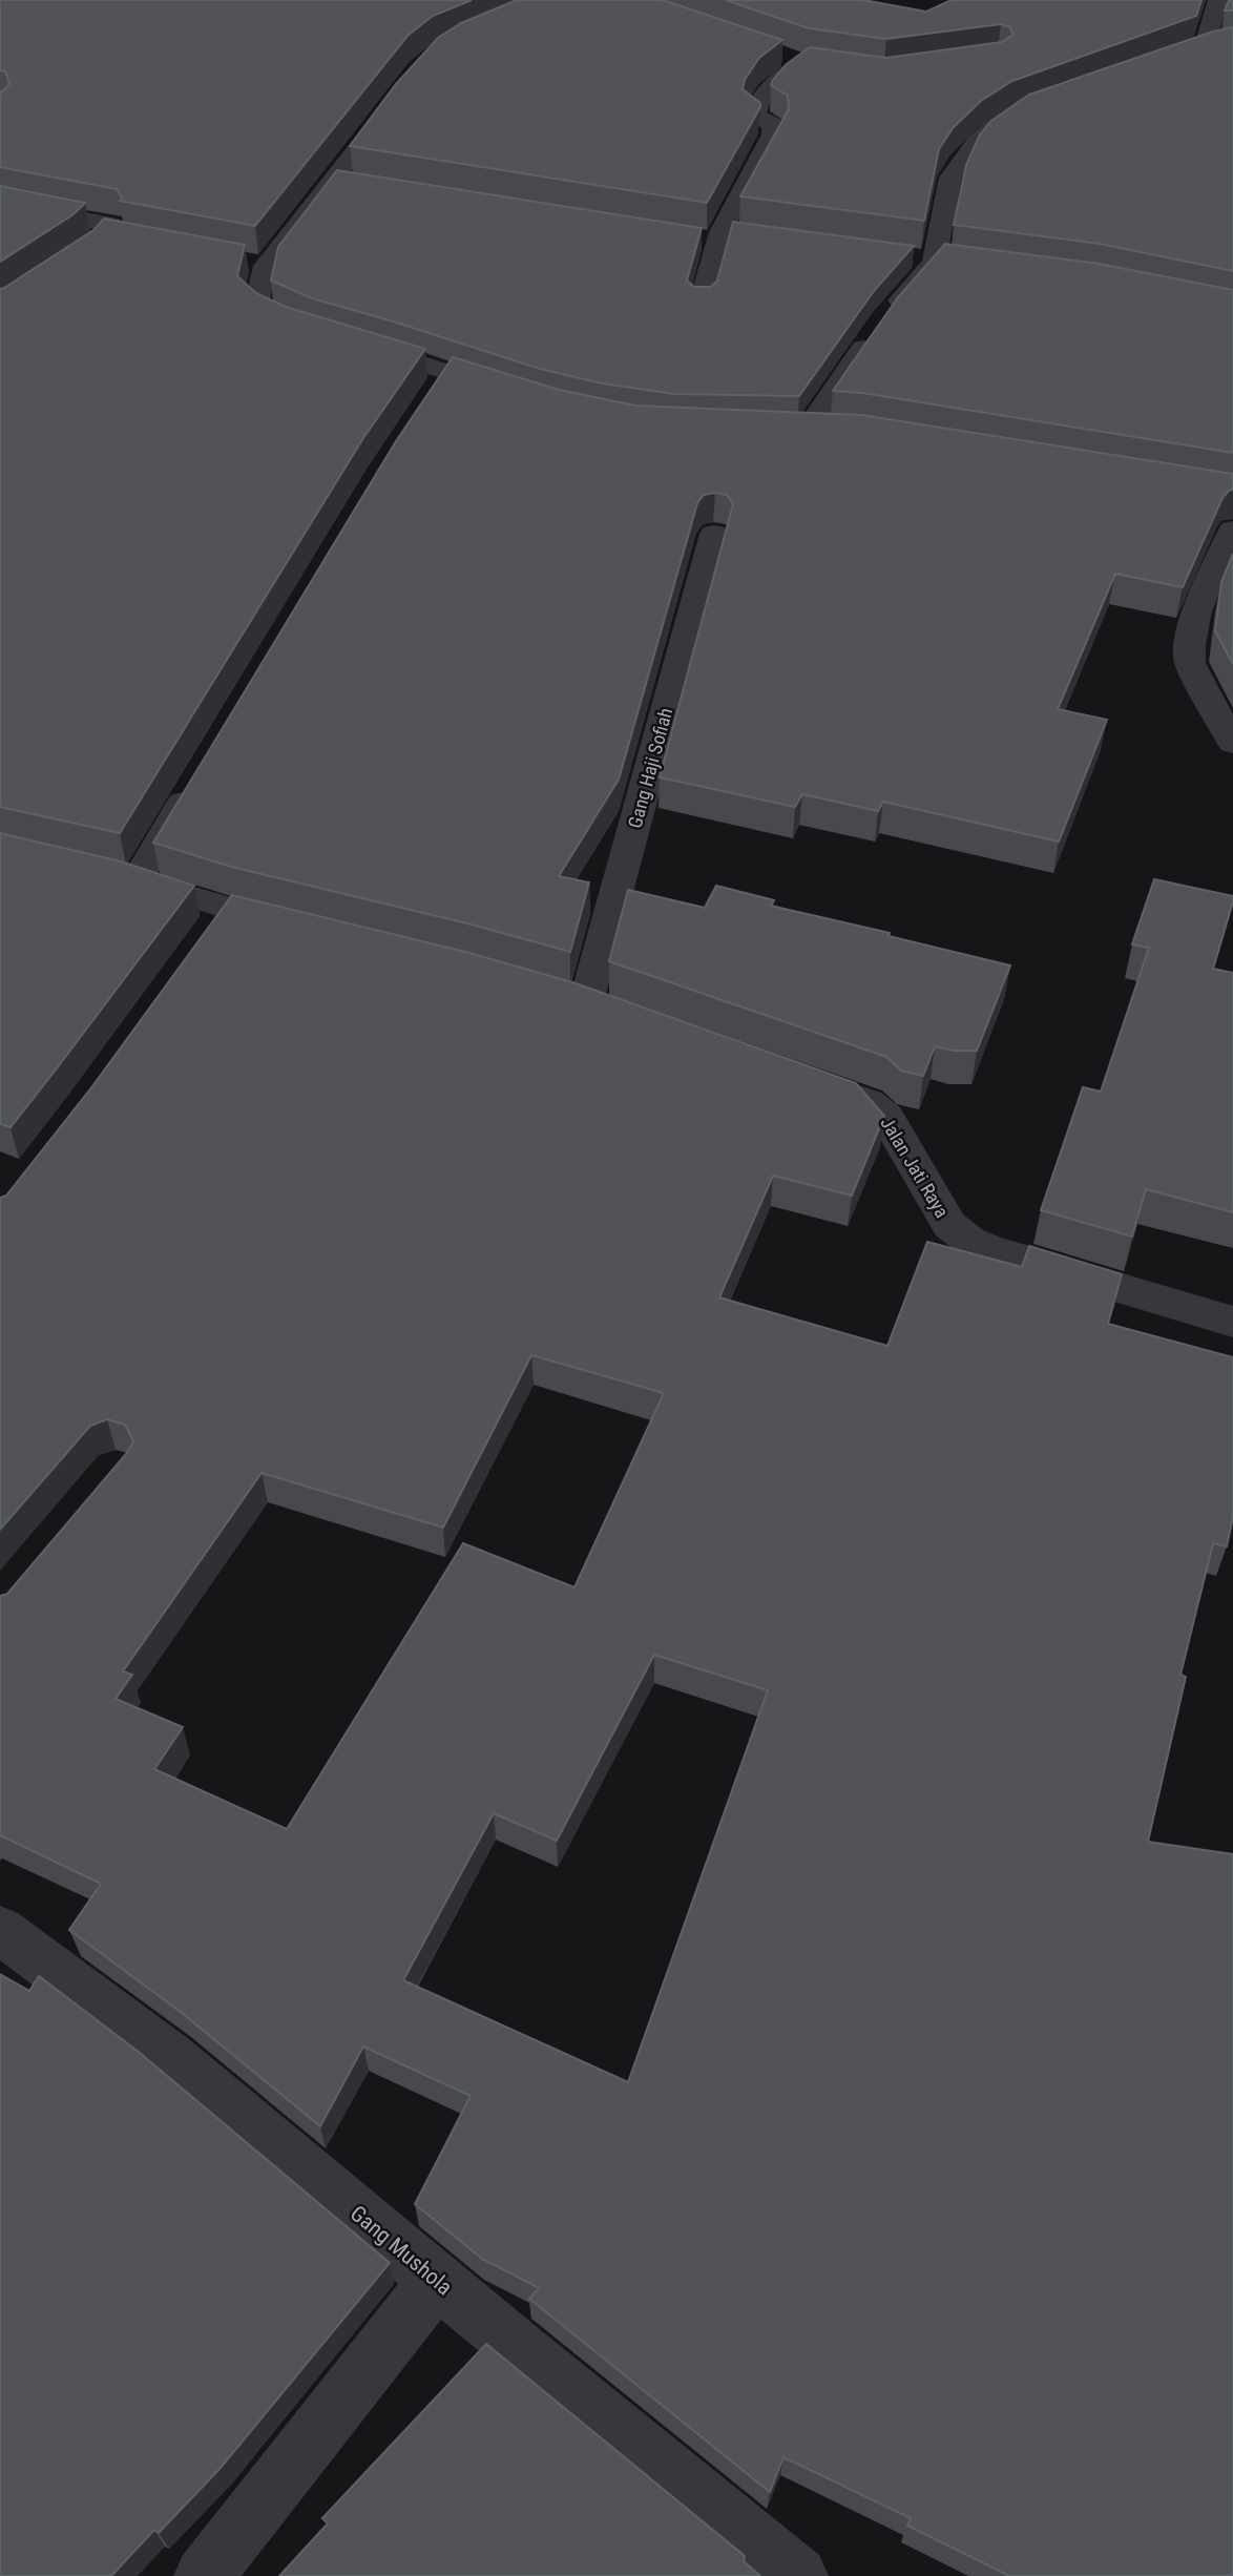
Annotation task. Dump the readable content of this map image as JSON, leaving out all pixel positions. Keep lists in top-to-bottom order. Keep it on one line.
{"streets":{"street":["Gang Haji Sofiah","Jalan Jati Raya","Gang Mushola"]}}
